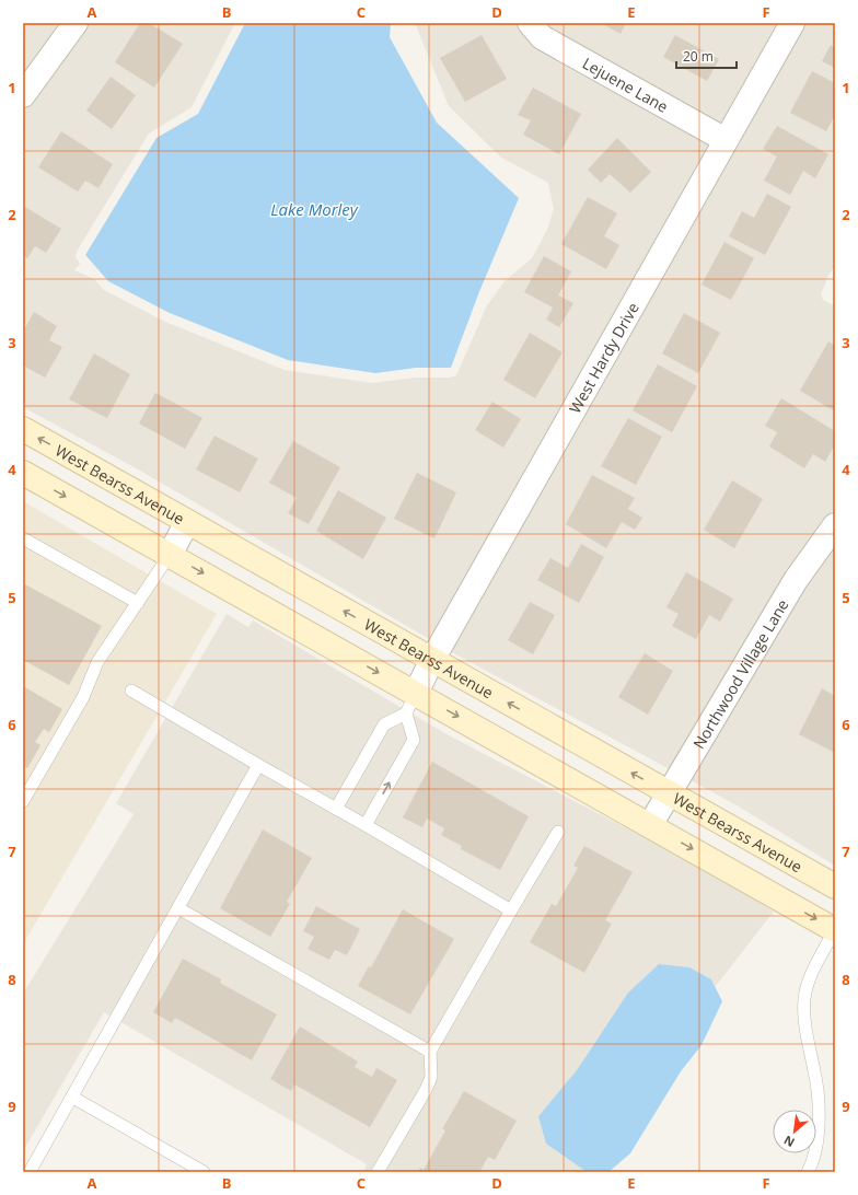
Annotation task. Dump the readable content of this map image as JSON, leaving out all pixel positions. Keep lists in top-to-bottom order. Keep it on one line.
{"streets":{"main road":["West Bearss Avenue"],"street":["Lejuene Lane","West Hardy Drive","Northwood Village Lane"]},"crossings":[["Lejuene Lane","West Hardy Drive"],["West Hardy Drive","West Bearss Avenue"],["West Bearss Avenue","Northwood Village Lane"]],"water":["Lake Morley"],"scale_bar":"20 m","north":"bottom left","grid":{"columns":["A","B","C","D","E","F"],"rows":["1","2","3","4","5","6","7","8","9"]}}
